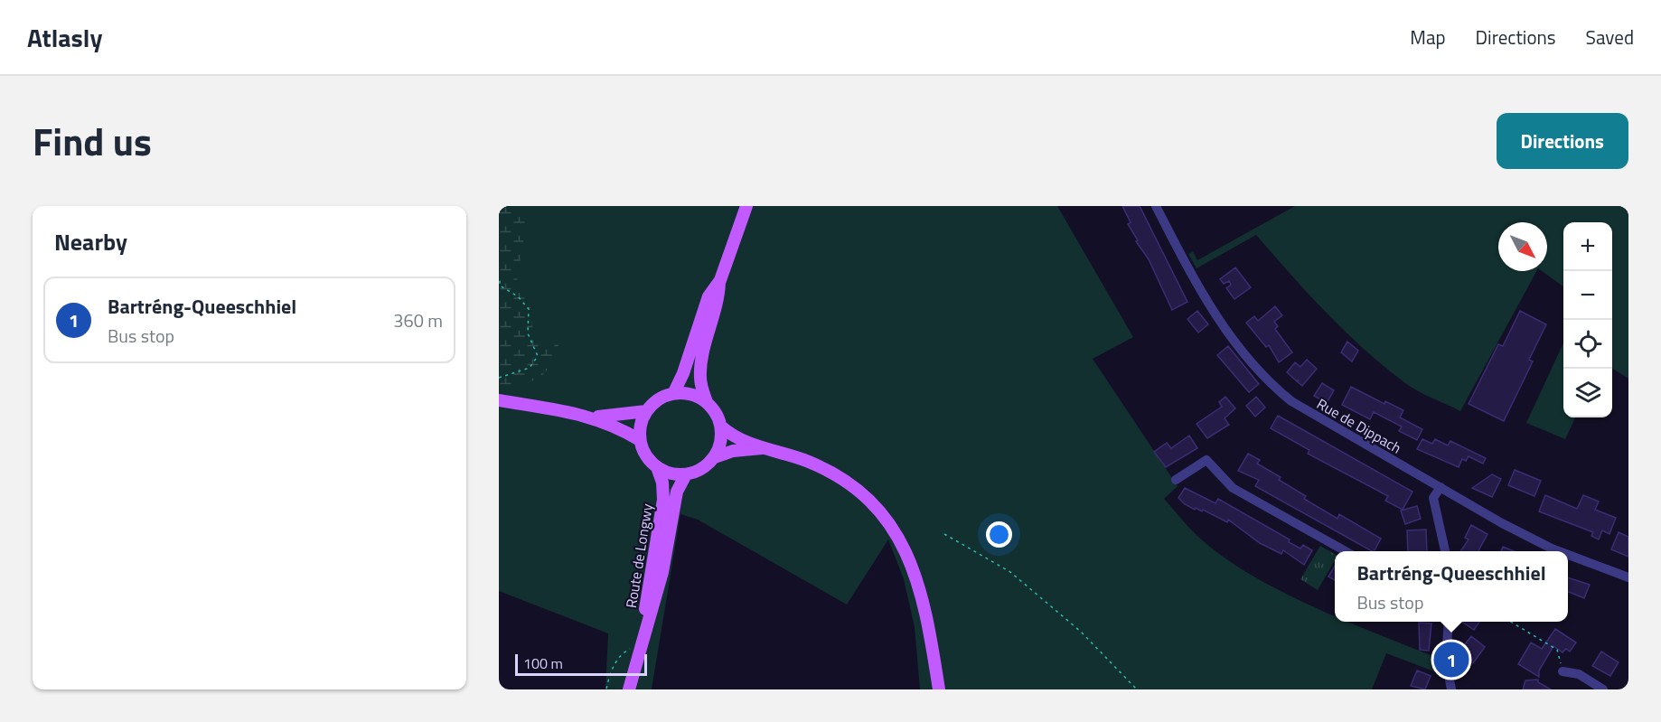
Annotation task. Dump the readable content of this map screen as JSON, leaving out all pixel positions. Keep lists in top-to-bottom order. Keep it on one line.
{"streets":{"main road":["Route de Longwy"],"street":["Rue de Dippach"]},"scale_bar":"100 m","north":"bottom right","page":{"header":"Atlasly","nav":["Map","Directions","Saved"],"title":"Find us","buttons":"Directions","heading":"Nearby","map_buttons":["+","−"],"list":[{"mark":"1","name":"Bartréng-Queeschhiel","note":"Bus stop","value":"360 m"}],"popup":["Bartréng-Queeschhiel","Bus stop"],"pins":"1","scale":"100 m"}}
